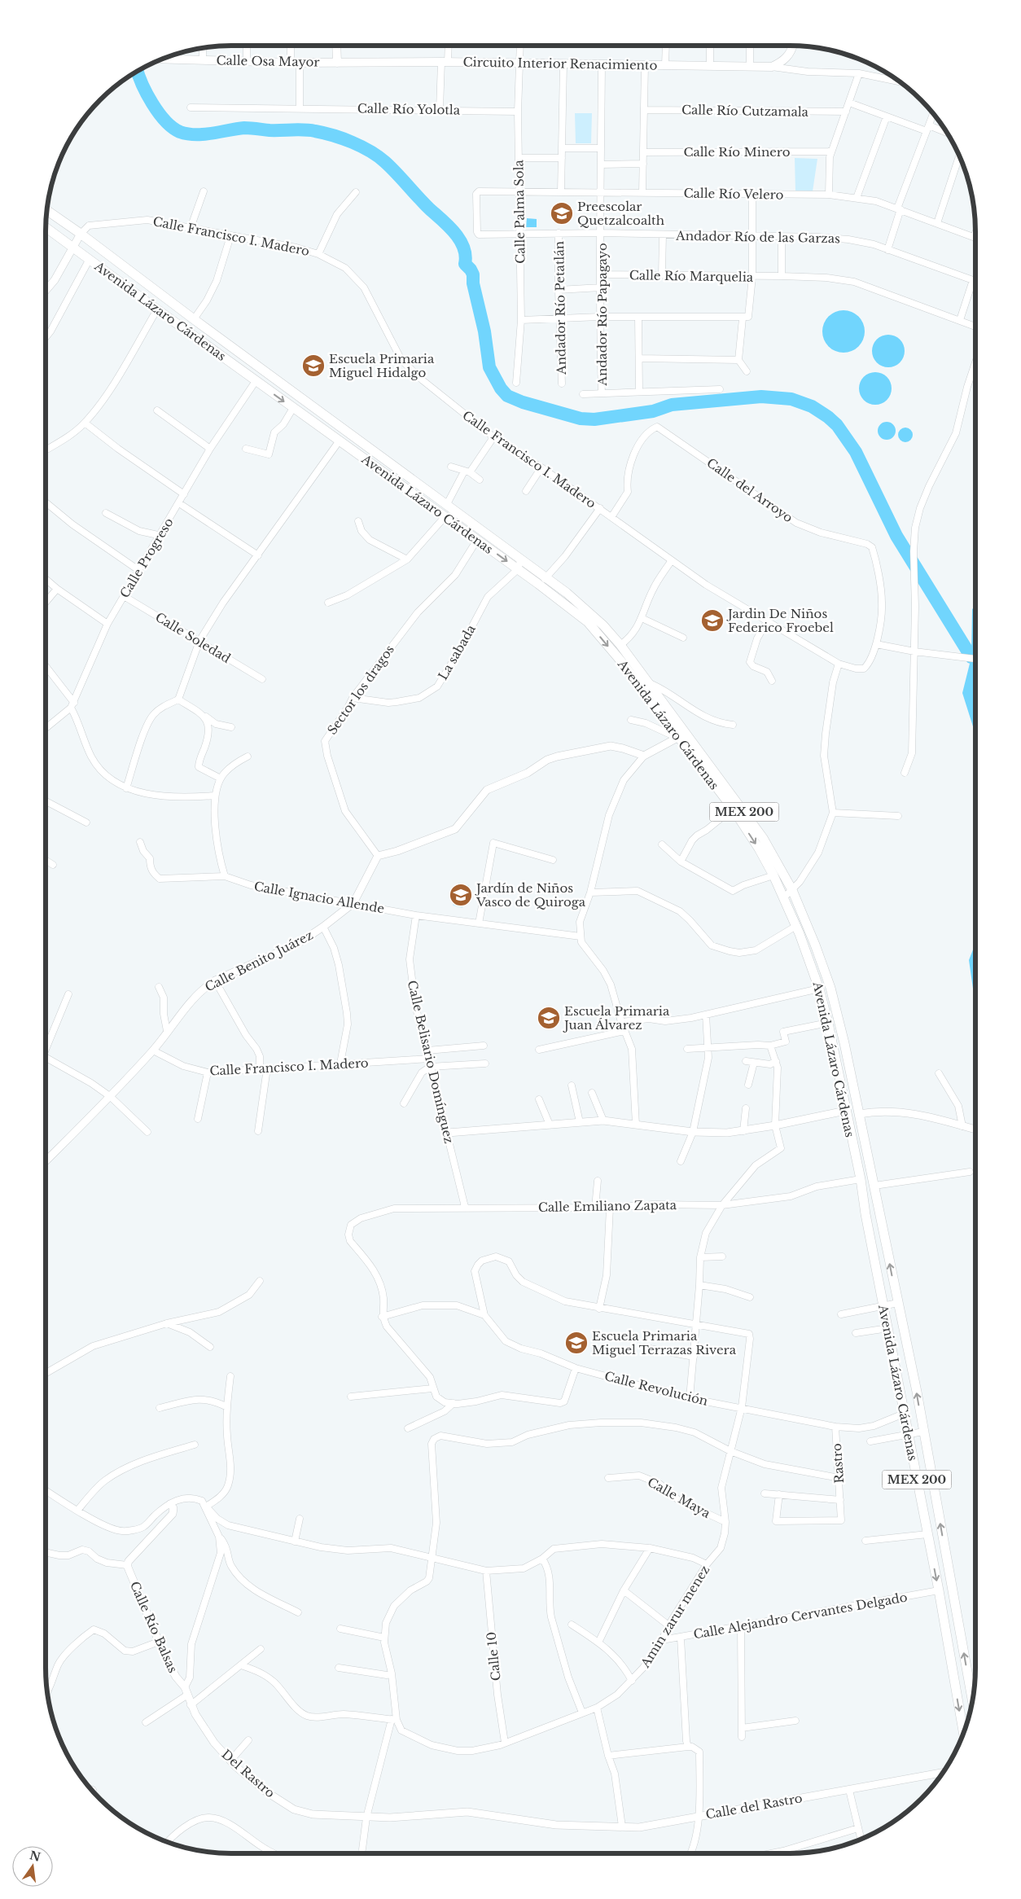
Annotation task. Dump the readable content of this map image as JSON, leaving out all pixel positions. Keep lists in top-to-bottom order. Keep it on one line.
{"streets":{"main road":["Calle Osa Mayor","Circuito Interior Renacimiento","Avenida Lázaro Cárdenas","MEX 200"],"street":["Calle Río Yolotla","Calle Río Cutzamala","Calle Río Minero","Calle Río Velero","Calle Palma Sola","Calle Francisco I. Madero","Andador Río de las Garzas","Calle Río Marquelia","Andador Río Petatlán","Andador Río Papagayo","Calle del Arroyo","Calle Progreso","Calle Soledad","La sabada","Sector los dragos","Calle Ignacio Allende","Calle Benito Juárez","Calle Belisario Domínguez","Calle Emiliano Zapata","Calle Revolución","Rastro","Calle Maya","Calle Alejandro Cervantes Delgado","Amin zarur menez","Calle Río Balsas","Calle 10","Del Rastro","Calle del Rastro"]},"crossings":[["Calle Osa Mayor","Circuito Interior Renacimiento"],["Circuito Interior Renacimiento","Calle Palma Sola"],["Circuito Interior Renacimiento","Andador Río Papagayo"],["Calle Río Yolotla","Calle Palma Sola"],["Calle Río Velero","Calle Palma Sola"],["Calle Río Velero","Andador Río de las Garzas"],["Calle Río Velero","Andador Río Papagayo"],["Calle Palma Sola","Andador Río de las Garzas"],["Calle Francisco I. Madero","Avenida Lázaro Cárdenas"],["Calle Francisco I. Madero","Calle del Arroyo"],["Calle Francisco I. Madero","Calle Benito Juárez"],["Calle Francisco I. Madero","Calle Belisario Domínguez"],["Andador Río de las Garzas","Andador Río Petatlán"],["Andador Río de las Garzas","Andador Río Papagayo"],["Calle Río Marquelia","Andador Río Papagayo"],["Avenida Lázaro Cárdenas","Calle Progreso"],["Avenida Lázaro Cárdenas","La sabada"],["Avenida Lázaro Cárdenas","Sector los dragos"],["Avenida Lázaro Cárdenas","Calle Emiliano Zapata"],["Avenida Lázaro Cárdenas","Calle Revolución"],["Avenida Lázaro Cárdenas","Calle Alejandro Cervantes Delgado"],["Calle Progreso","Calle Soledad"],["La sabada","Sector los dragos"],["Sector los dragos","Calle Benito Juárez"],["Calle Ignacio Allende","Calle Benito Juárez"],["Calle Ignacio Allende","Calle Belisario Domínguez"],["Calle Belisario Domínguez","Calle Emiliano Zapata"],["Calle Revolución","Rastro"],["Calle Revolución","Amin zarur menez"],["Calle Maya","Amin zarur menez"],["Calle Alejandro Cervantes Delgado","Amin zarur menez"],["Amin zarur menez","Calle 10"],["Calle Río Balsas","Del Rastro"],["Del Rastro","Calle del Rastro"]],"places":{"school or university":["Preescolar Quetzalcoalth","Escuela Primaria Miguel Hidalgo","Jardin De Niños Federico Froebel","Jardín de Niños Vasco de Quiroga","Escuela Primaria Juan Álvarez","Escuela Primaria Miguel Terrazas Rivera"]},"north":"top"}
